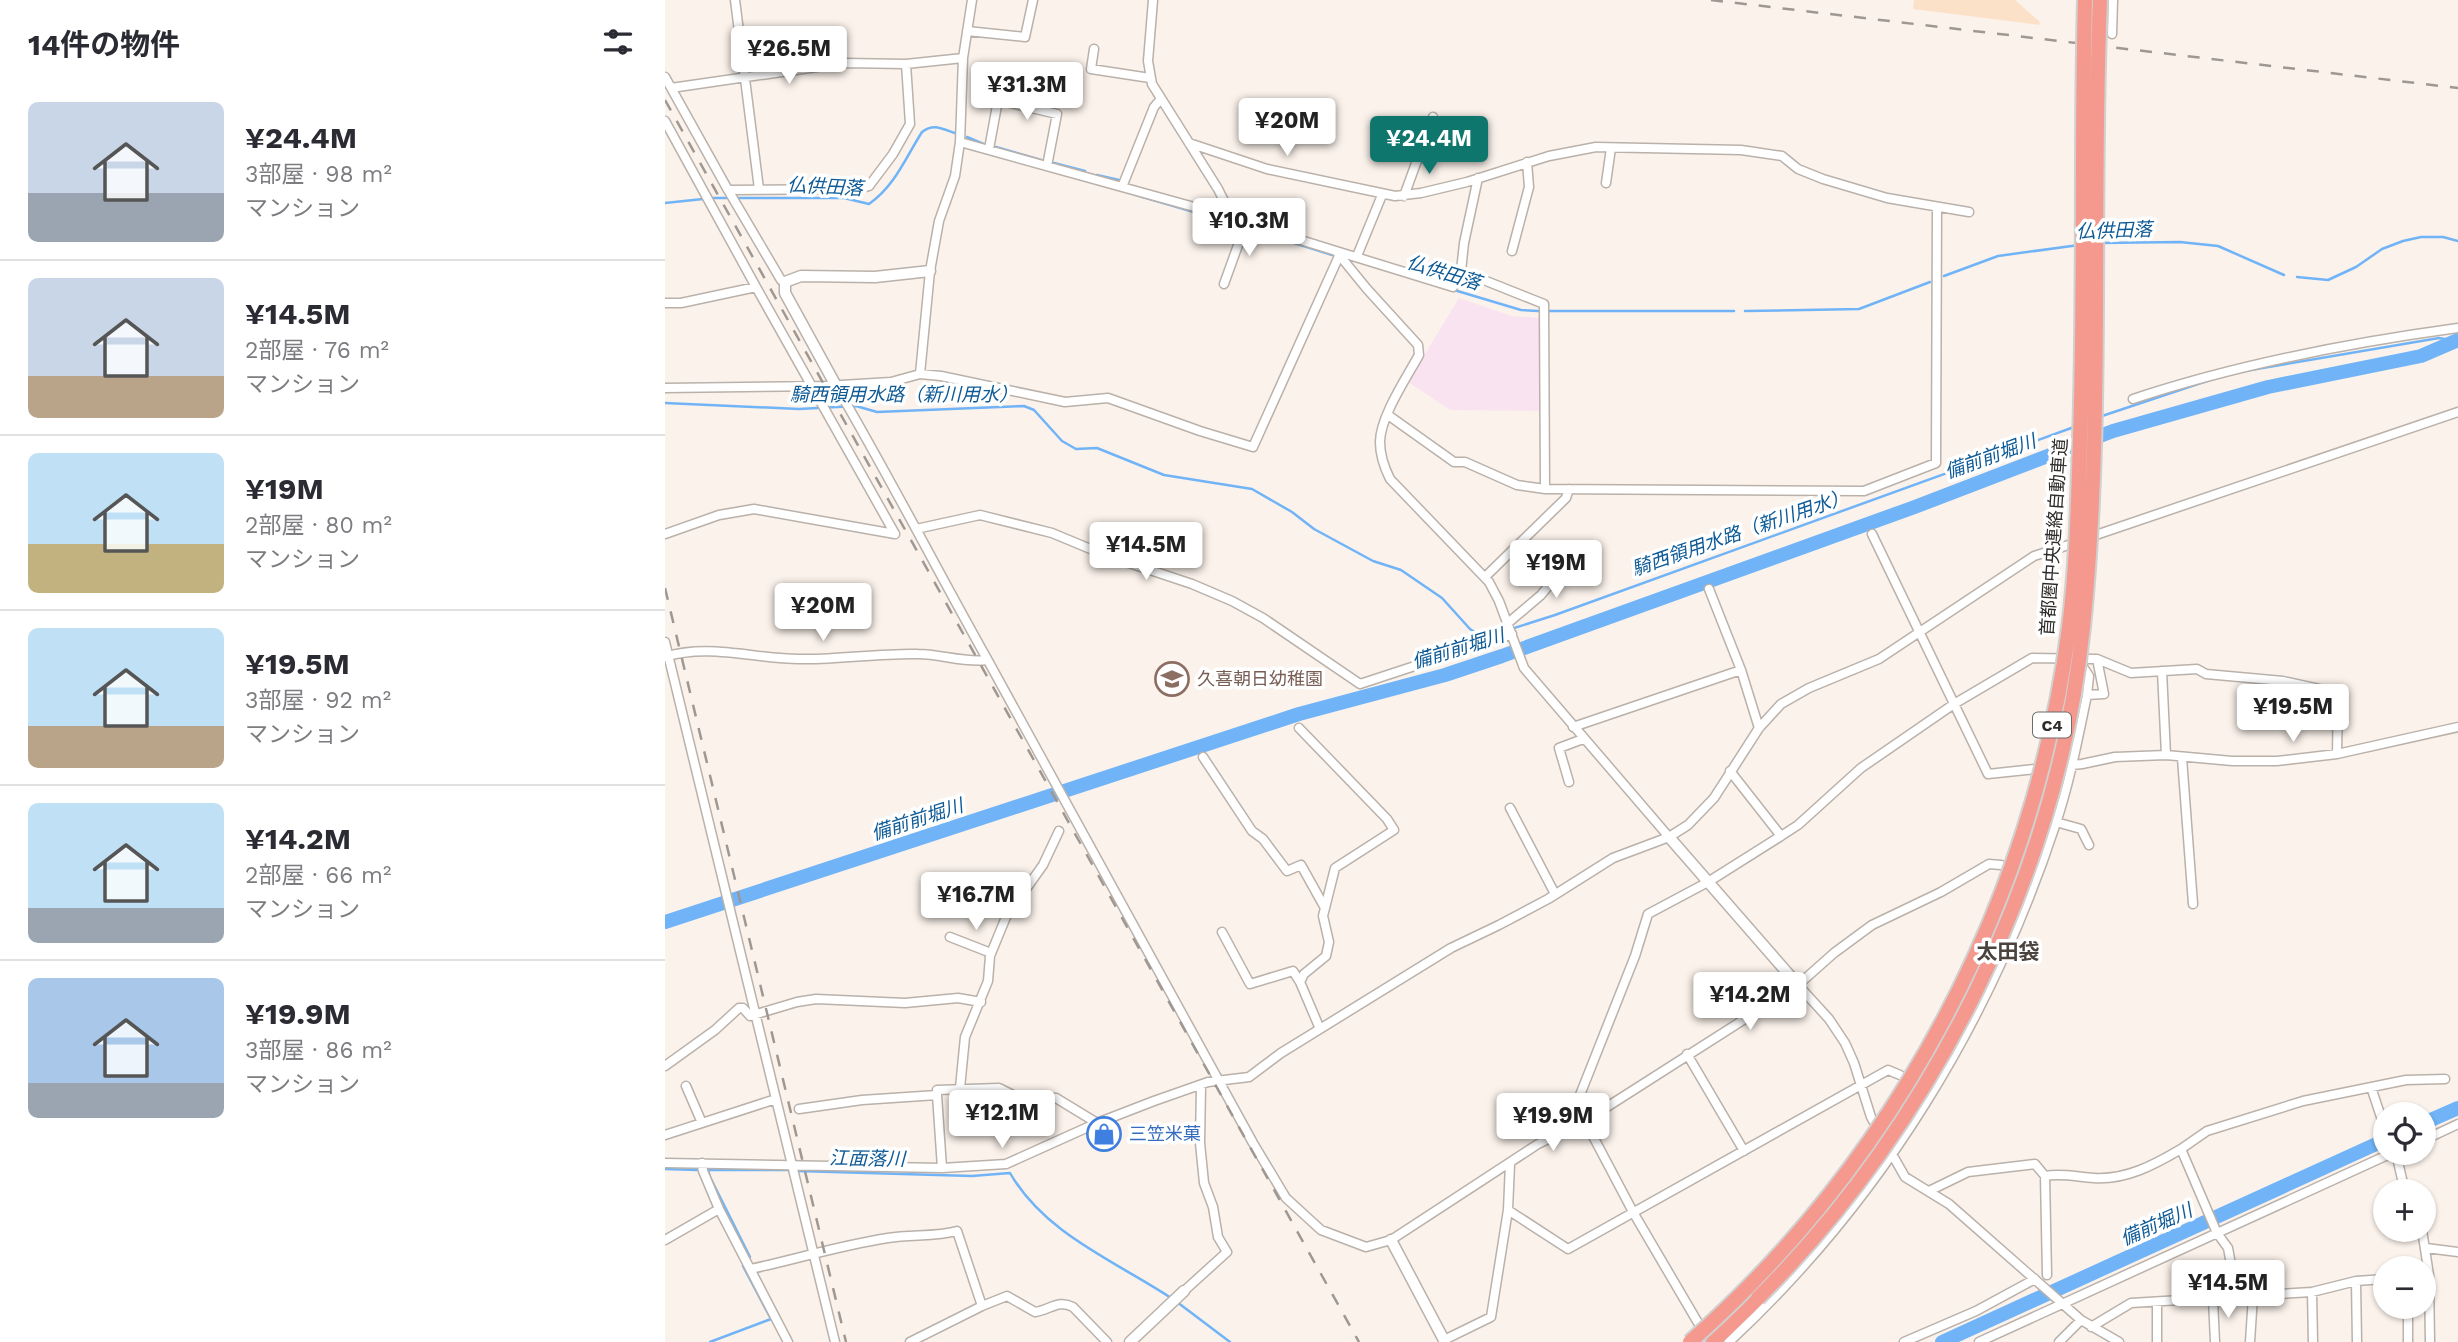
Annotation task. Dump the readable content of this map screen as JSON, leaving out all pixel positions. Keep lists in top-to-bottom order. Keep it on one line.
{"streets":{"highway":["首都圏中央連絡自動車道","C4"]},"districts":["太田袋"],"water":["仏供田落","騎西領用水路（新川用水）","備前前堀川","江面落川","備前堀川"],"places":{"school or university":["久喜朝日幼稚園"],"shop":["三笠米菓"]},"page":{"heading":"14件の物件","price":["¥26.5M","¥31.3M","¥20M","¥24.4M","¥10.3M","¥14.5M","¥19M","¥20M","¥19.5M","¥16.7M","¥14.2M","¥12.1M","¥19.9M","¥14.5M"],"list":[{"name":"¥24.4M","note":"3部屋 · 98 m² · マンション"},{"name":"¥14.5M","note":"2部屋 · 76 m² · マンション"},{"name":"¥19M","note":"2部屋 · 80 m² · マンション"},{"name":"¥19.5M","note":"3部屋 · 92 m² · マンション"},{"name":"¥14.2M","note":"2部屋 · 66 m² · マンション"},{"name":"¥19.9M","note":"3部屋 · 86 m² · マンション"}],"map_buttons":["+","−"]}}
